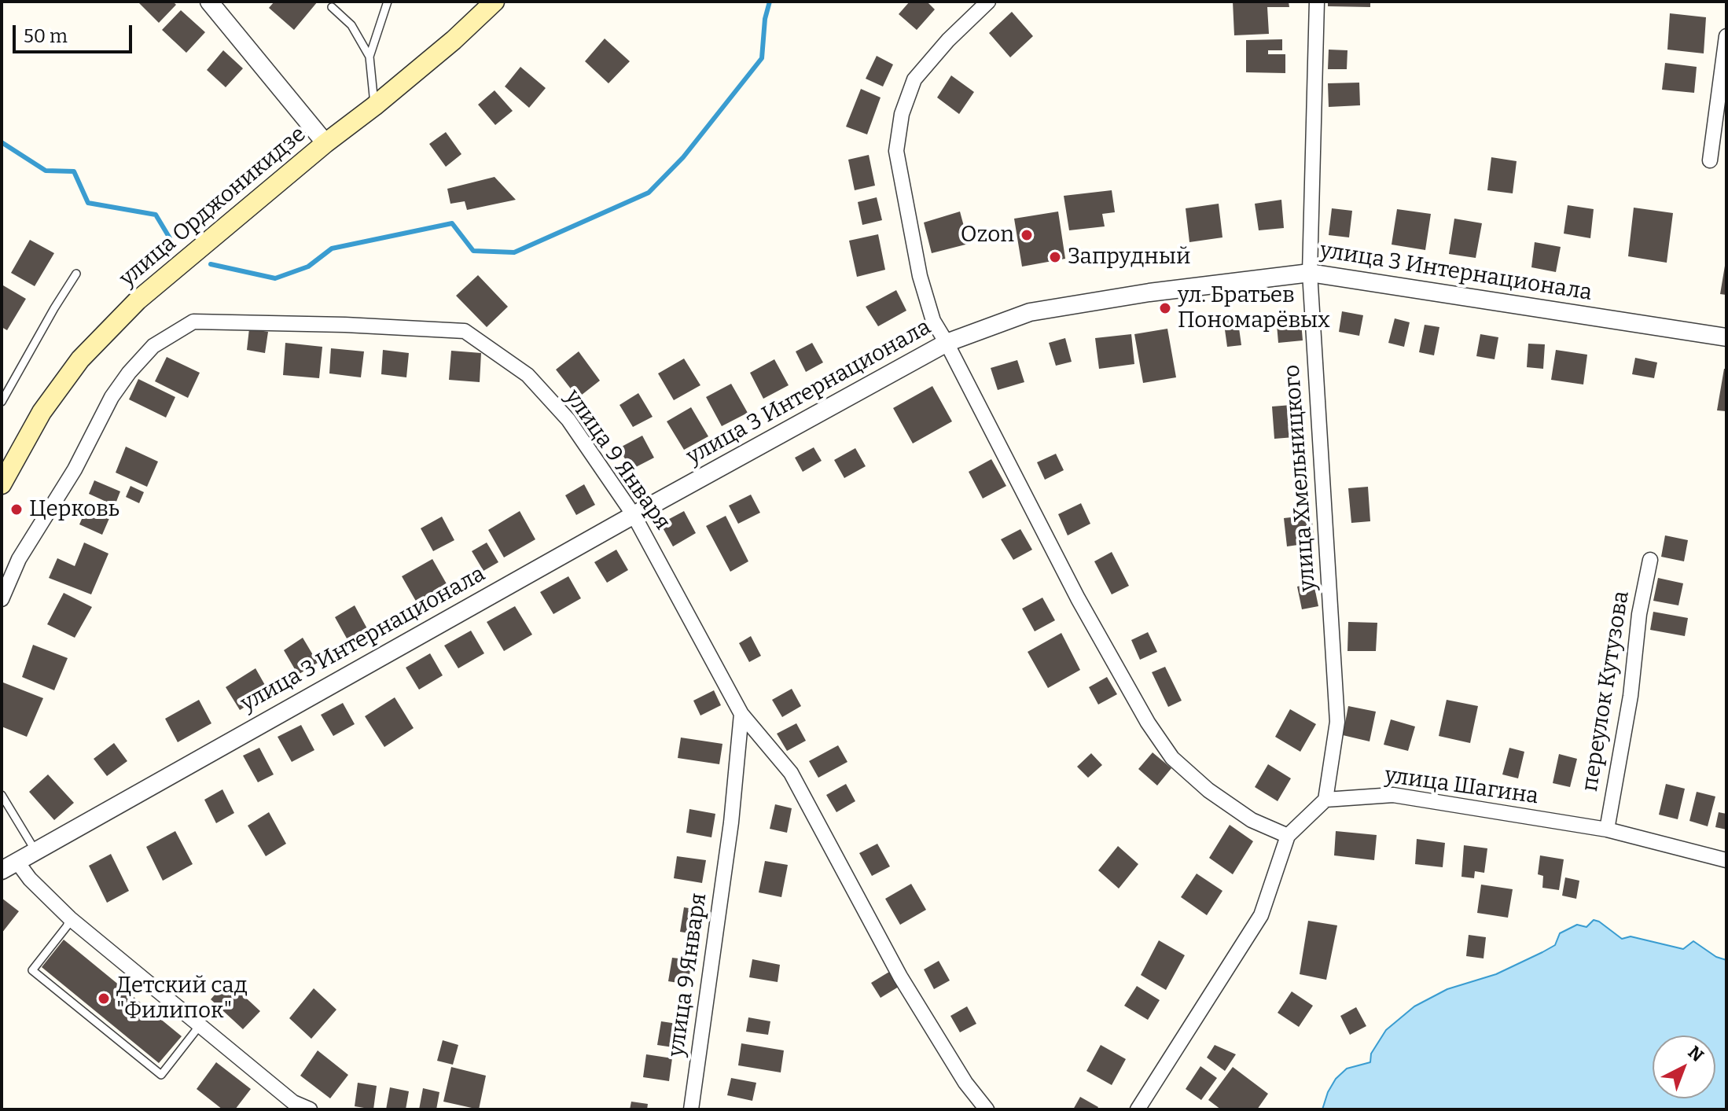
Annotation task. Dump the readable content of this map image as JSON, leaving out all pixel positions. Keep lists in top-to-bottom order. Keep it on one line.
{"streets":{"main road":["улица Орджоникидзе"],"street":["улица 3 Интернационала","улица 9 Января","улица Хмельницкого","переулок Кутузова","улица Шагина"]},"crossings":[["улица 3 Интернационала","улица 9 Января"],["улица 3 Интернационала","улица Хмельницкого"],["улица Хмельницкого","улица Шагина"],["переулок Кутузова","улица Шагина"]],"places":["Ozon","Запрудный","ул. Братьев Пономарёвых","Церковь","Детский сад \"Филипок\""],"scale_bar":"50 m","north":"top right"}
